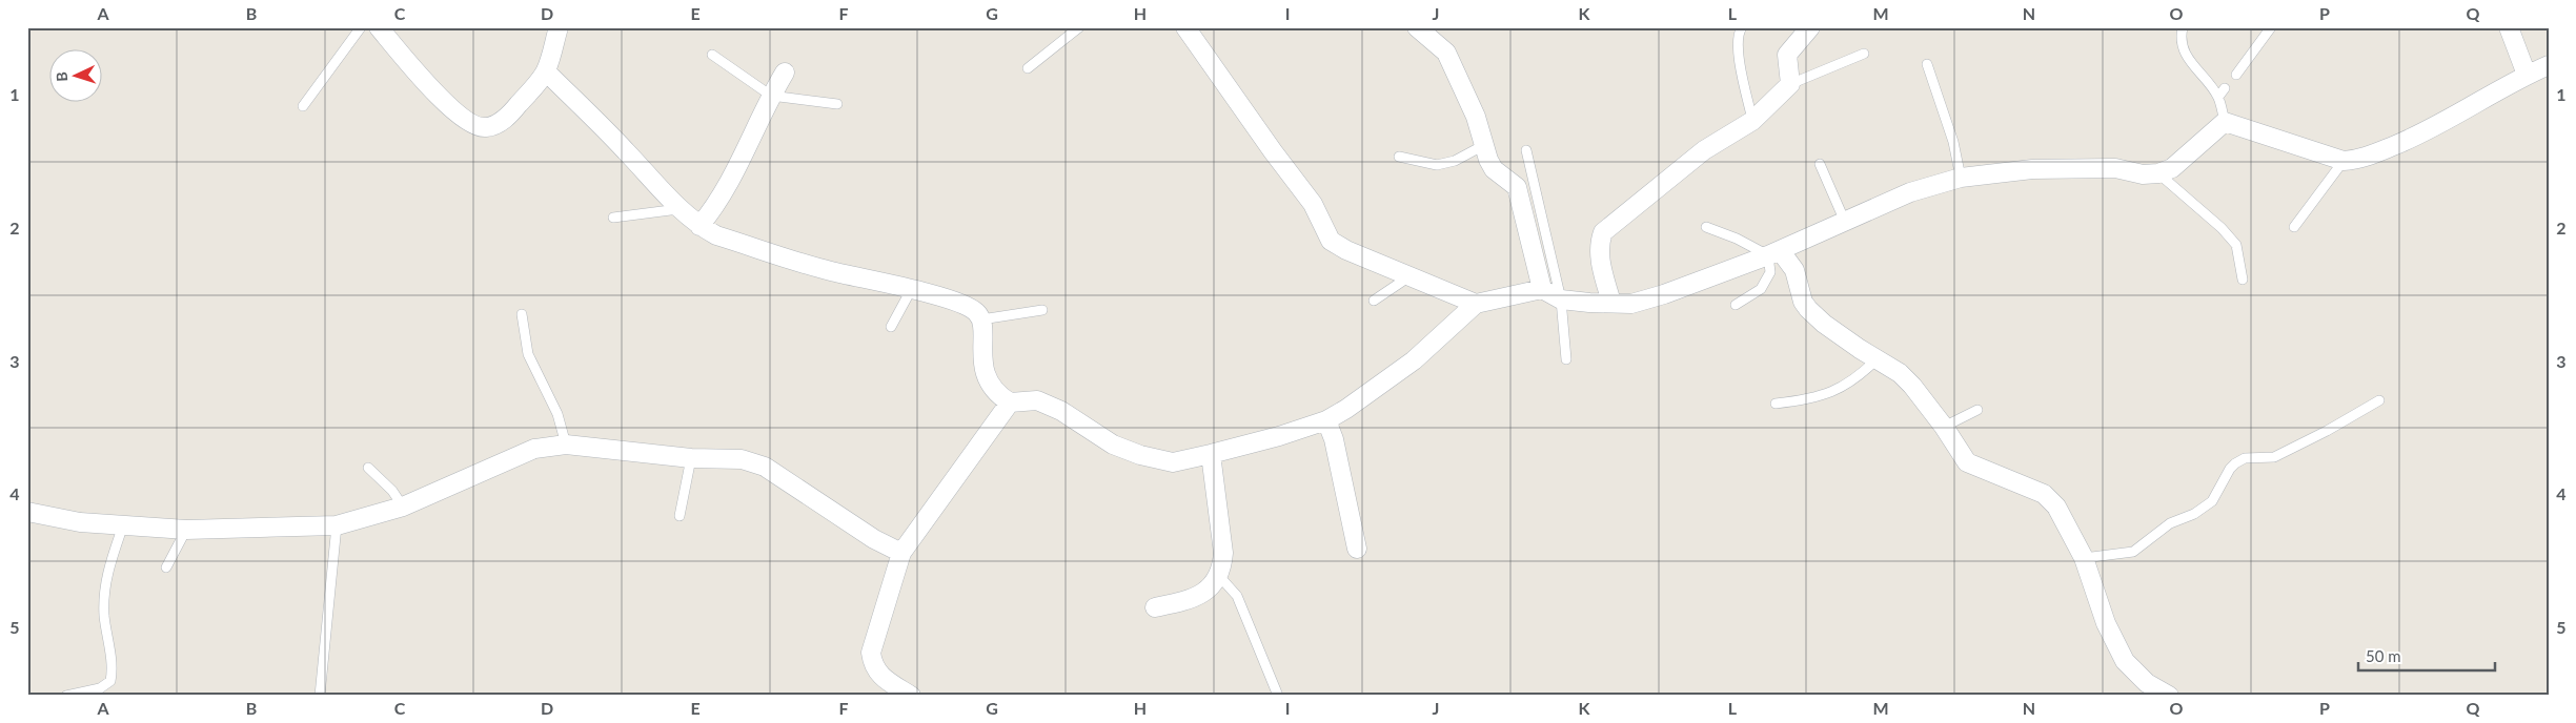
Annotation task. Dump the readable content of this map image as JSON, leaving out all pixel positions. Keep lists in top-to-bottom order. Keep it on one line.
{"scale_bar":"50 m","north":"left","grid":{"columns":["A","B","C","D","E","F","G","H","I","J","K","L","M","N","O","P","Q"],"rows":["1","2","3","4","5"]}}
